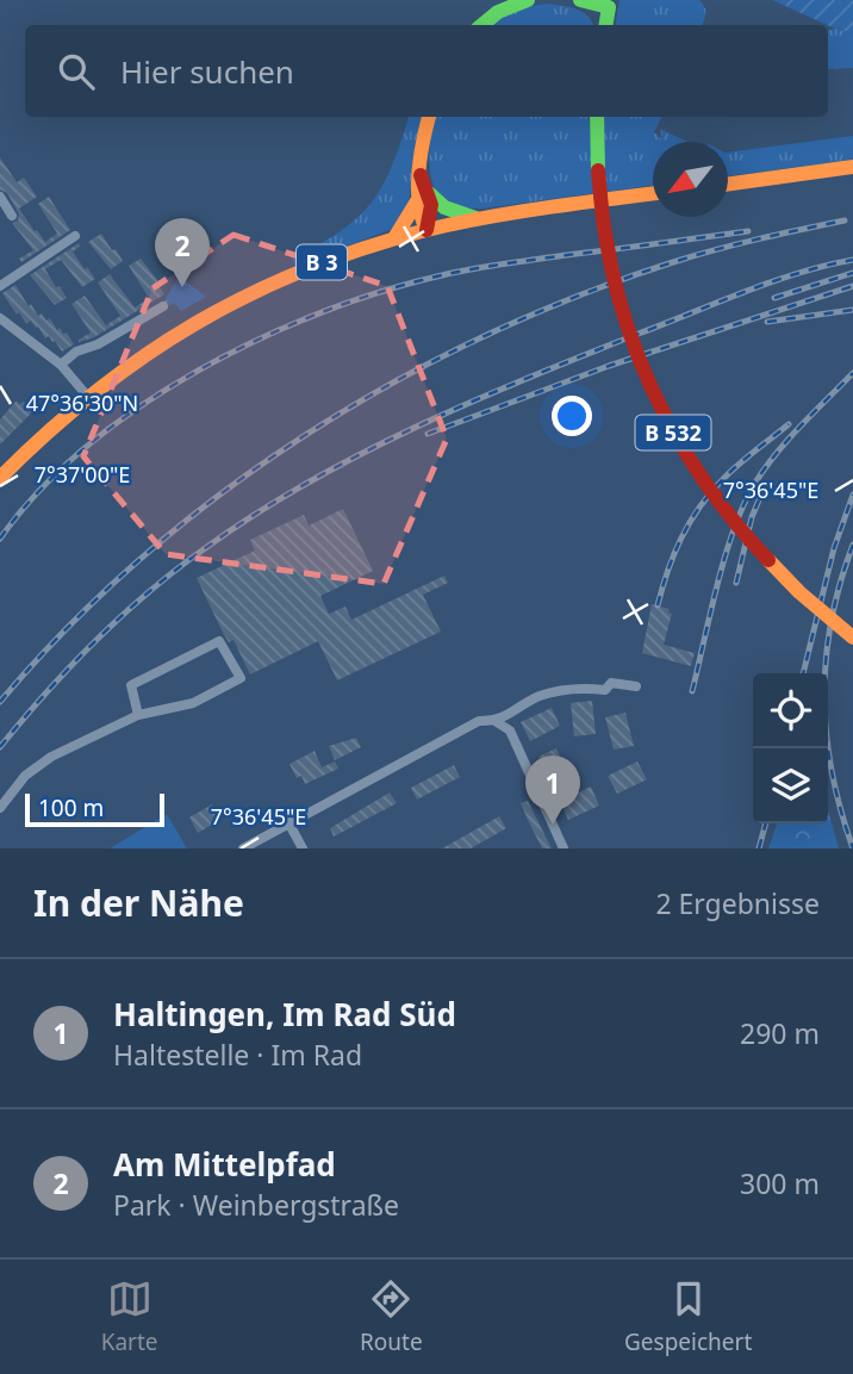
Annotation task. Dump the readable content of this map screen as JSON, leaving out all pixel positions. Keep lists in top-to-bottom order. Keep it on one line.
{"streets":{"main road":["B 3","B 532"]},"scale_bar":"100 m","north":"bottom left","page":{"search":"Hier suchen","pins":["2","1"],"scale":"100 m","heading":["In der Nähe","2 Ergebnisse"],"list":[{"mark":"1","name":"Haltingen, Im Rad Süd","note":"Haltestelle · Im Rad","value":"290 m"},{"mark":"2","name":"Am Mittelpfad","note":"Park · Weinbergstraße","value":"300 m"}],"nav":["Karte","Route","Gespeichert"]},"coordinates":["47°36'30\"N","7°37'00\"E","7°36'45\"E"]}
